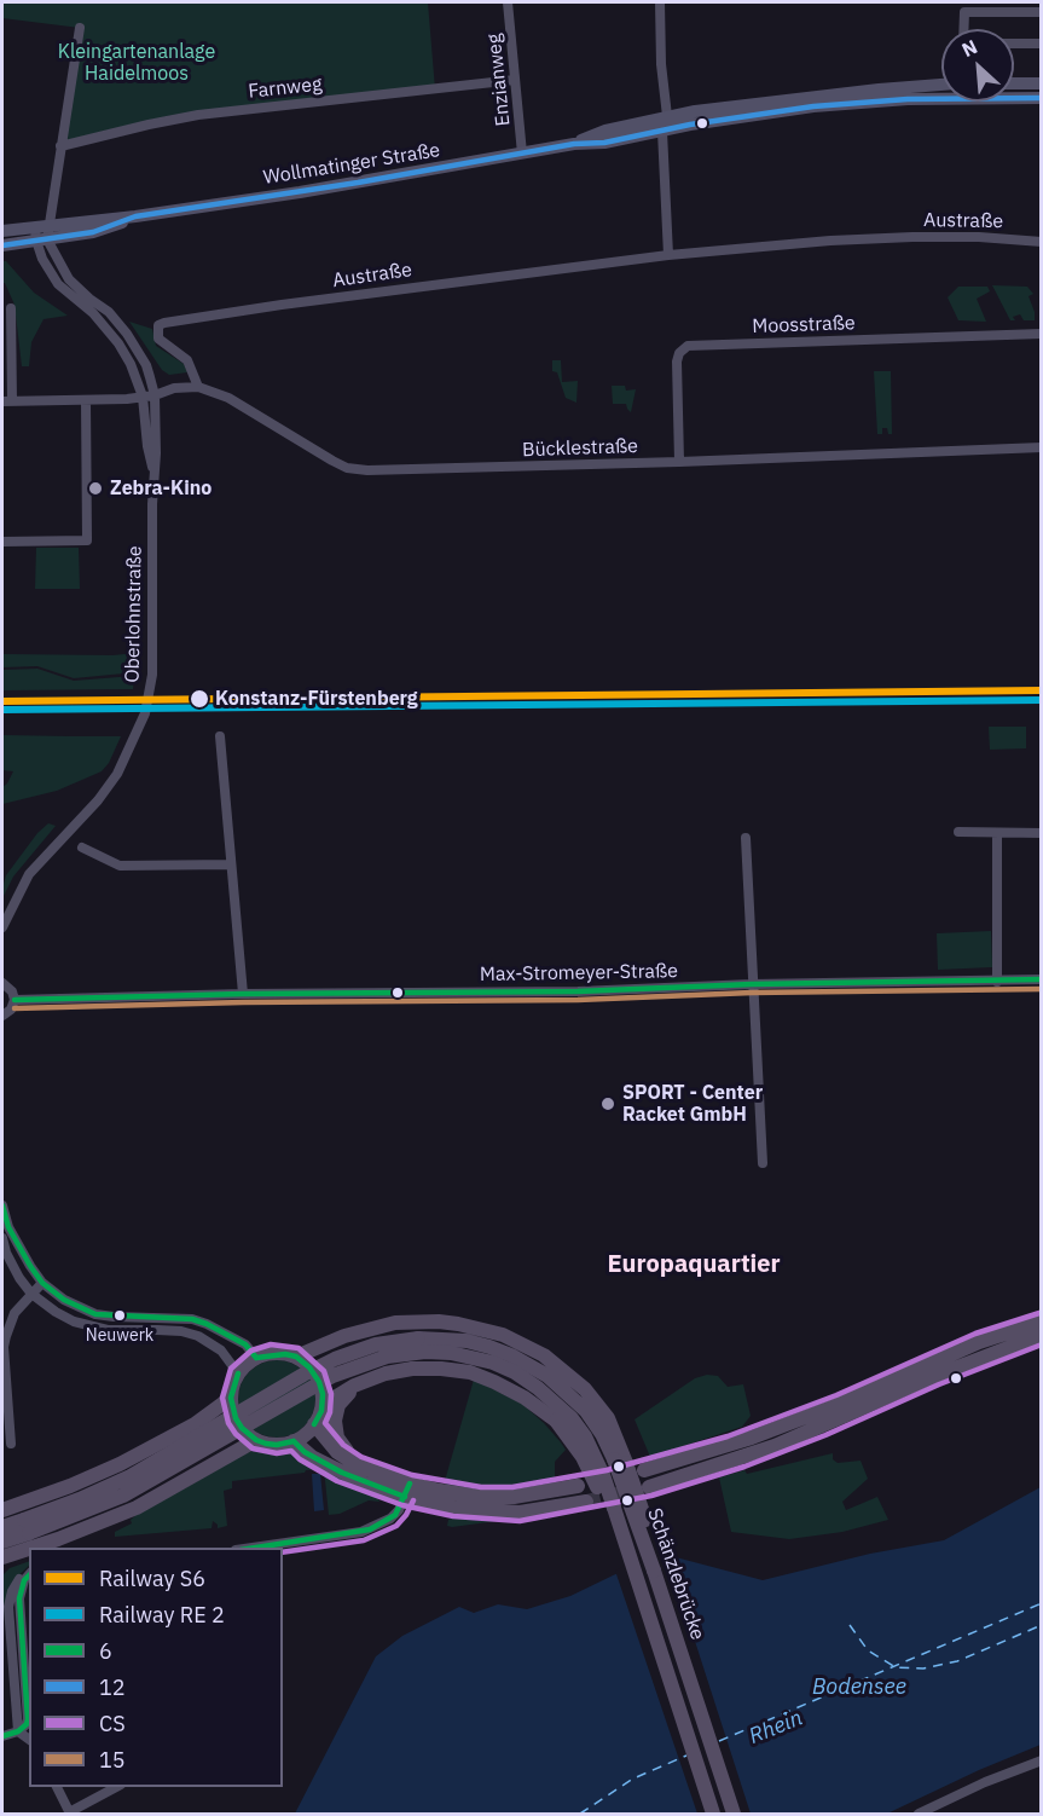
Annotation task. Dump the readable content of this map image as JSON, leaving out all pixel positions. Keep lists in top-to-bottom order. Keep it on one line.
{"streets":{"main road":["Wollmatinger Straße","Schänzlebrücke"],"street":["Enzianweg","Farnweg","Austraße","Moosstraße","Bücklestraße","Oberlohnstraße","Max-Stromeyer-Straße"]},"crossings":[["Enzianweg","Farnweg"],["Enzianweg","Wollmatinger Straße"],["Wollmatinger Straße","Oberlohnstraße"],["Austraße","Bücklestraße"],["Moosstraße","Bücklestraße"],["Bücklestraße","Oberlohnstraße"]],"districts":["Europaquartier"],"water":["Bodensee","Rhein"],"parks":["Kleingartenanlage Haidelmoos"],"places":["Zebra-Kino","Konstanz-Fürstenberg","SPORT - Center Racket GmbH","Neuwerk"],"lines":["transit line 12","rail line S6","transit line 6","transit line 15","transit line CS"],"legend":["Railway S6","Railway RE 2","6","12","CS","15"],"north":"top left"}
